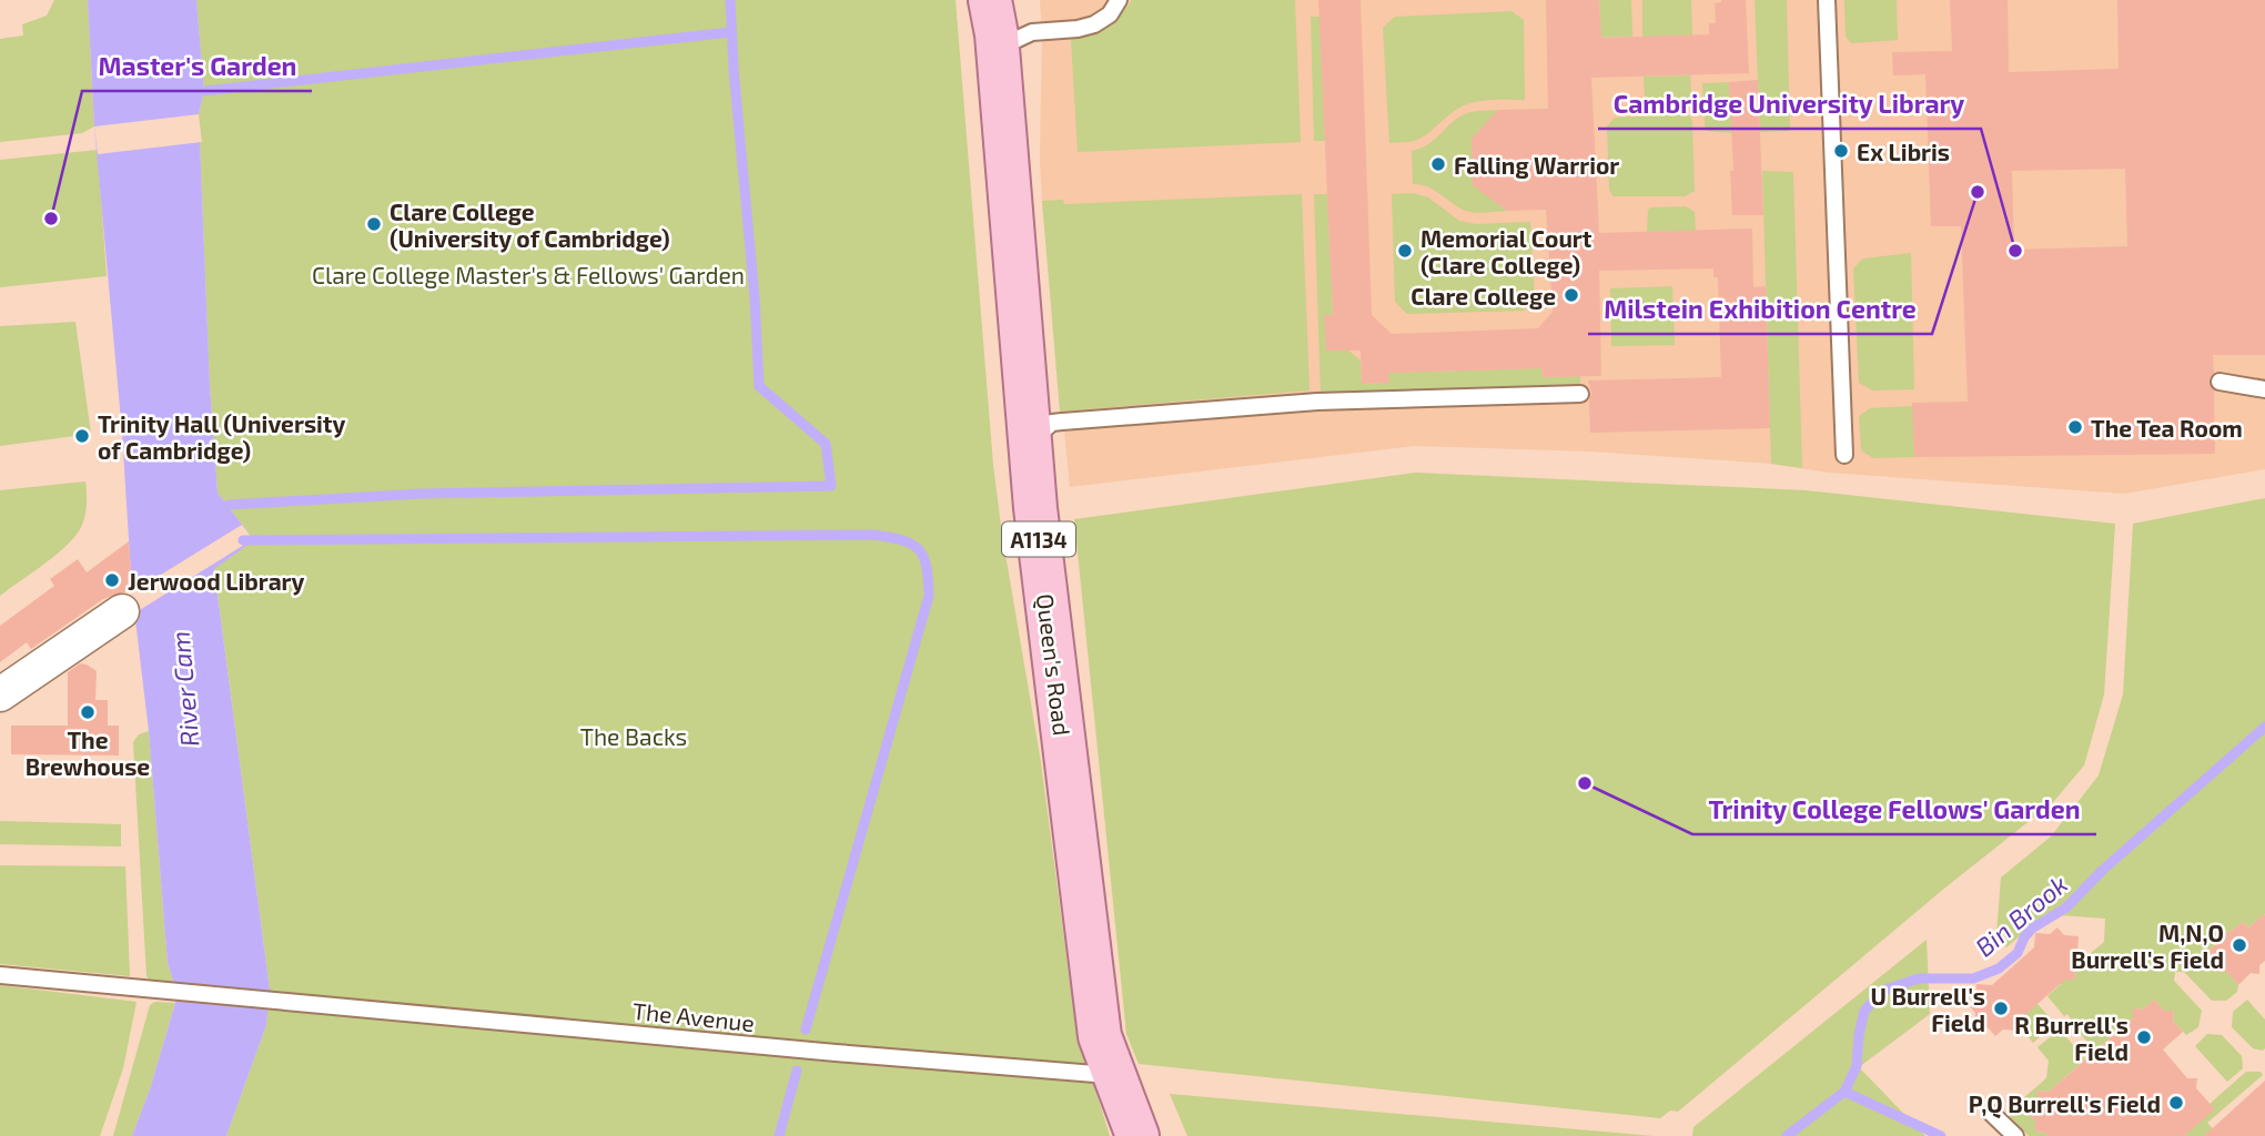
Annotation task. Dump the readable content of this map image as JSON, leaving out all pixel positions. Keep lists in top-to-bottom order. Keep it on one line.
{"streets":{"main road":["A1134","Queen's Road"],"lane":["The Avenue"]},"crossings":[["Queen's Road","The Avenue"]],"water":["River Cam","Bin Brook"],"parks":["Clare College Master's & Fellows' Garden","The Backs"],"places":["Ex Libris","Falling Warrior","Milstein Exhibition Centre","Master's Garden","Clare College (University of Cambridge)","Memorial Court (Clare College)","Cambridge University Library","Clare College","The Tea Room","Trinity Hall (University of Cambridge)","Jerwood Library","The Brewhouse","Trinity College Fellows' Garden","M,N,O Burrell's Field","U Burrell's Field","R Burrell's Field","P,Q Burrell's Field"]}
